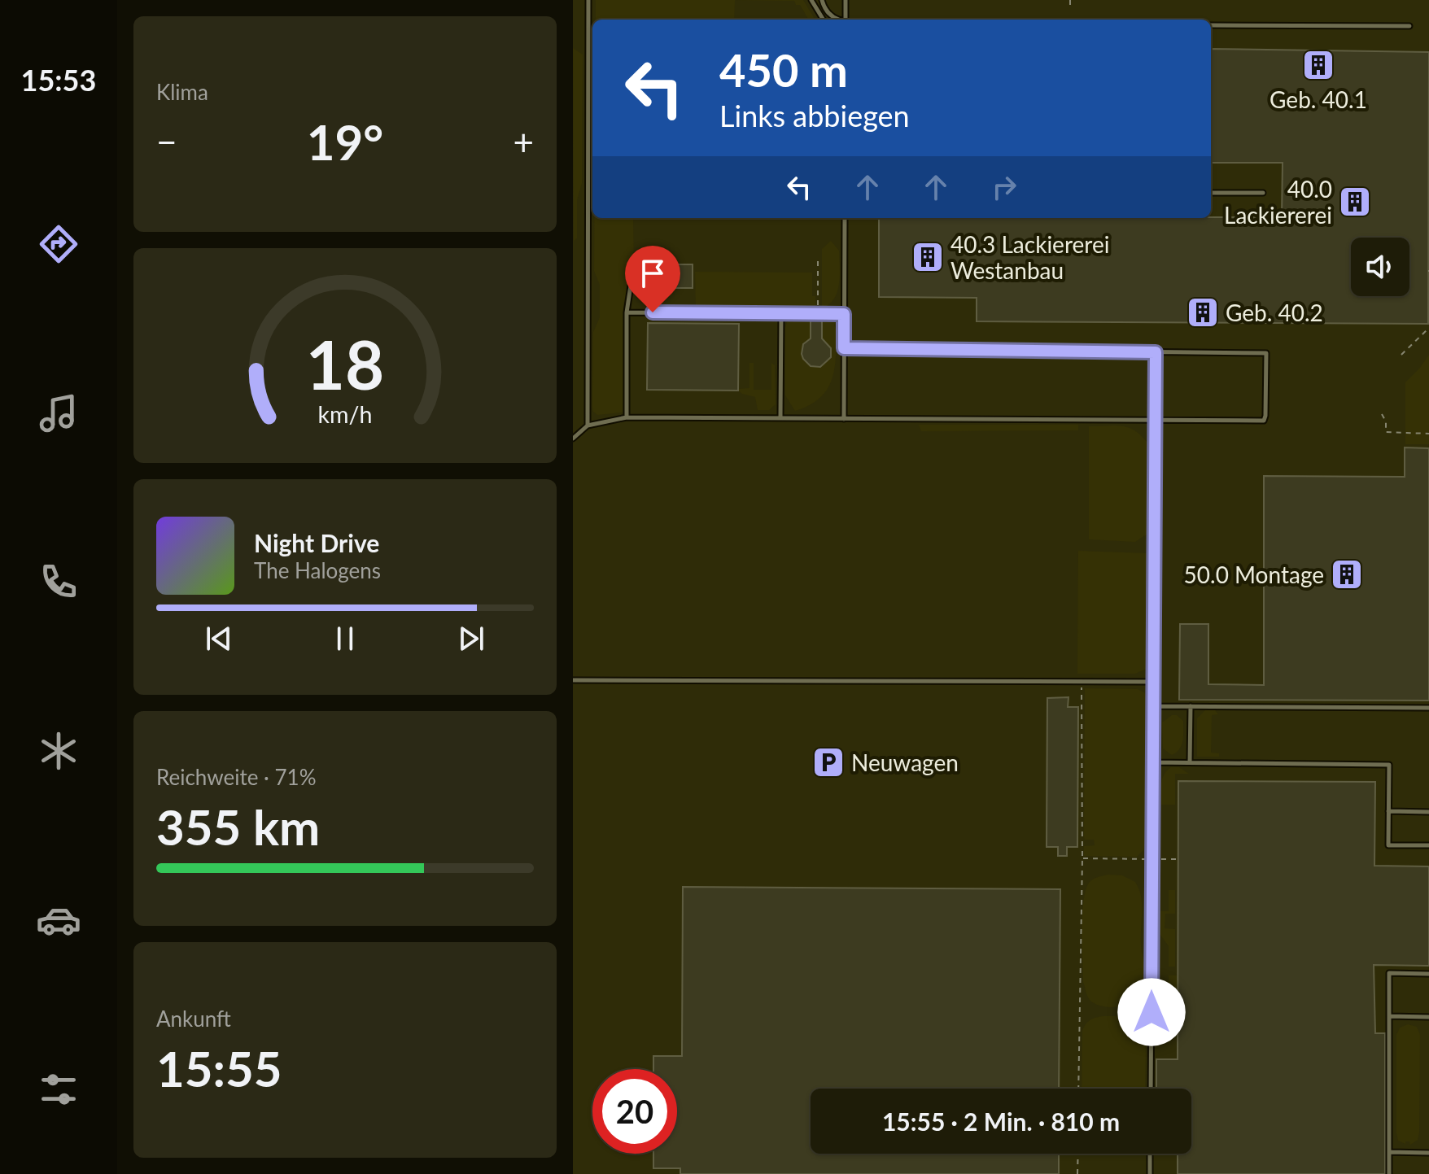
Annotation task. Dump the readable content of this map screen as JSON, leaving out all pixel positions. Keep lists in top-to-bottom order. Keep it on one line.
{"places":{"building":["Geb. 40.1","40.0 Lackiererei","40.3 Lackiererei Westanbau","Geb. 40.2","50.0 Montage"],"parking":["Neuwagen"]},"page":{"tabs":"15:53","tile":["Klima",["Reichweite · 71%","355 km"],["Ankunft","15:55"]],"turn":["450 m","Links abbiegen"],"heat":["−","19°","+"],"song":["Night Drive","The Halogens"],"limit":"20","trip":"15:55 · 2 Min. · 810 m","gauge":["18","km/h"]}}
